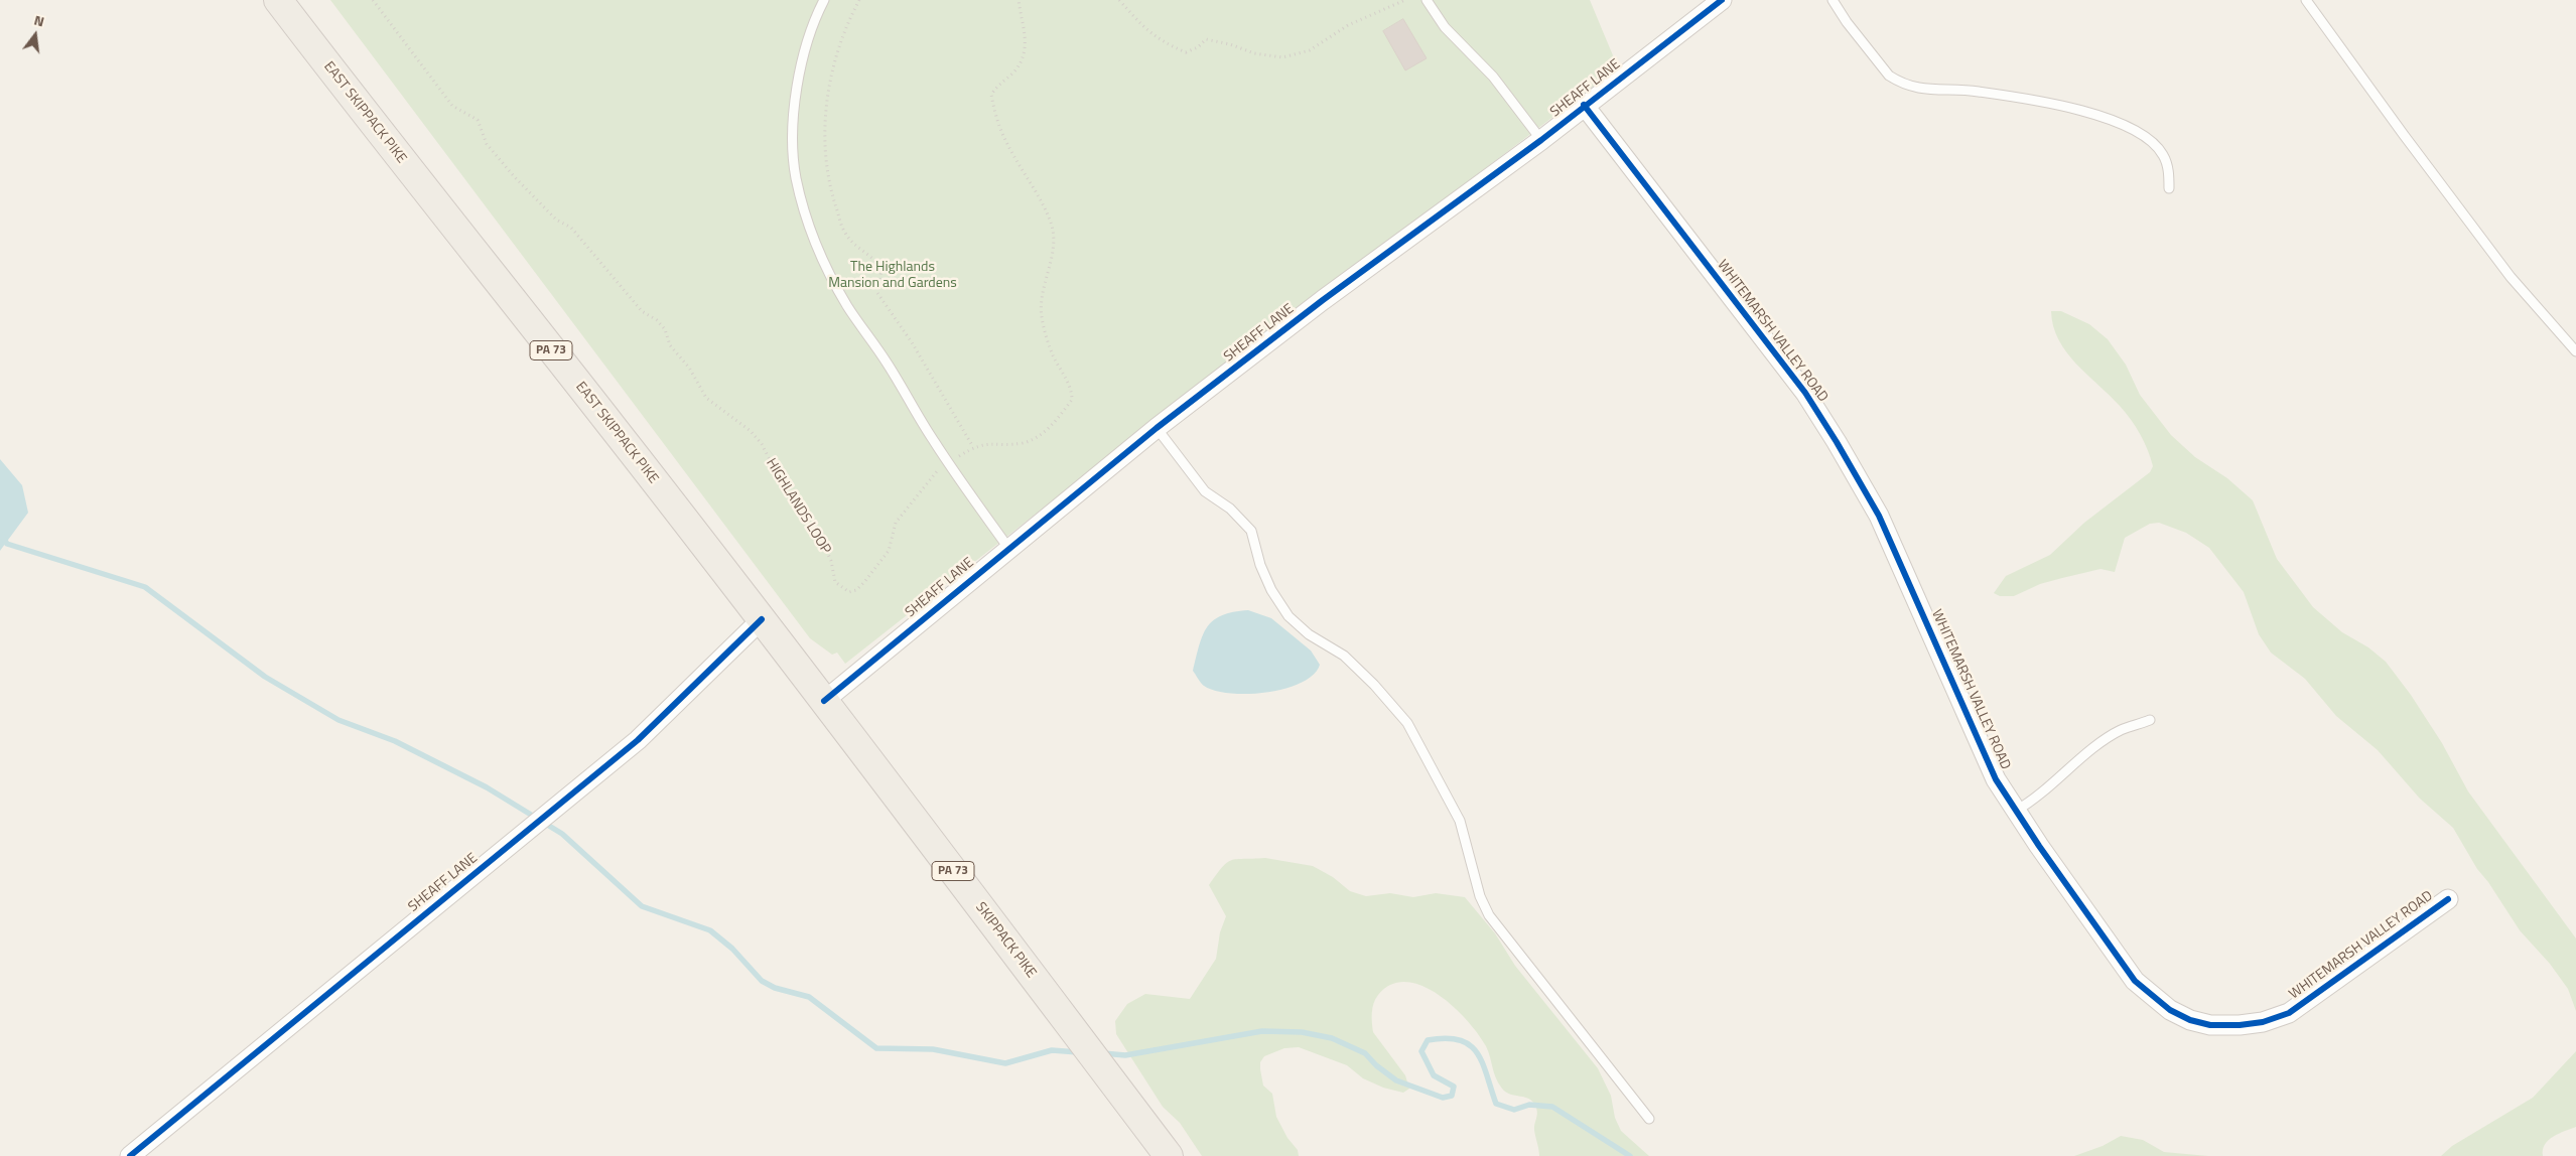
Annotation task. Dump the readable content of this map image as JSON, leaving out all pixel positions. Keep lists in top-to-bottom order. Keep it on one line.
{"streets":{"main road":["EAST SKIPPACK PIKE","PA 73","SKIPPACK PIKE"],"street":["SHEAFF LANE","WHITEMARSH VALLEY ROAD"],"path":["HIGHLANDS LOOP"]},"crossings":[["SHEAFF LANE","EAST SKIPPACK PIKE"],["SHEAFF LANE","WHITEMARSH VALLEY ROAD"],["SHEAFF LANE","SKIPPACK PIKE"],["EAST SKIPPACK PIKE","SKIPPACK PIKE"]],"parks":["The Highlands Mansion and Gardens"],"north":"top"}
